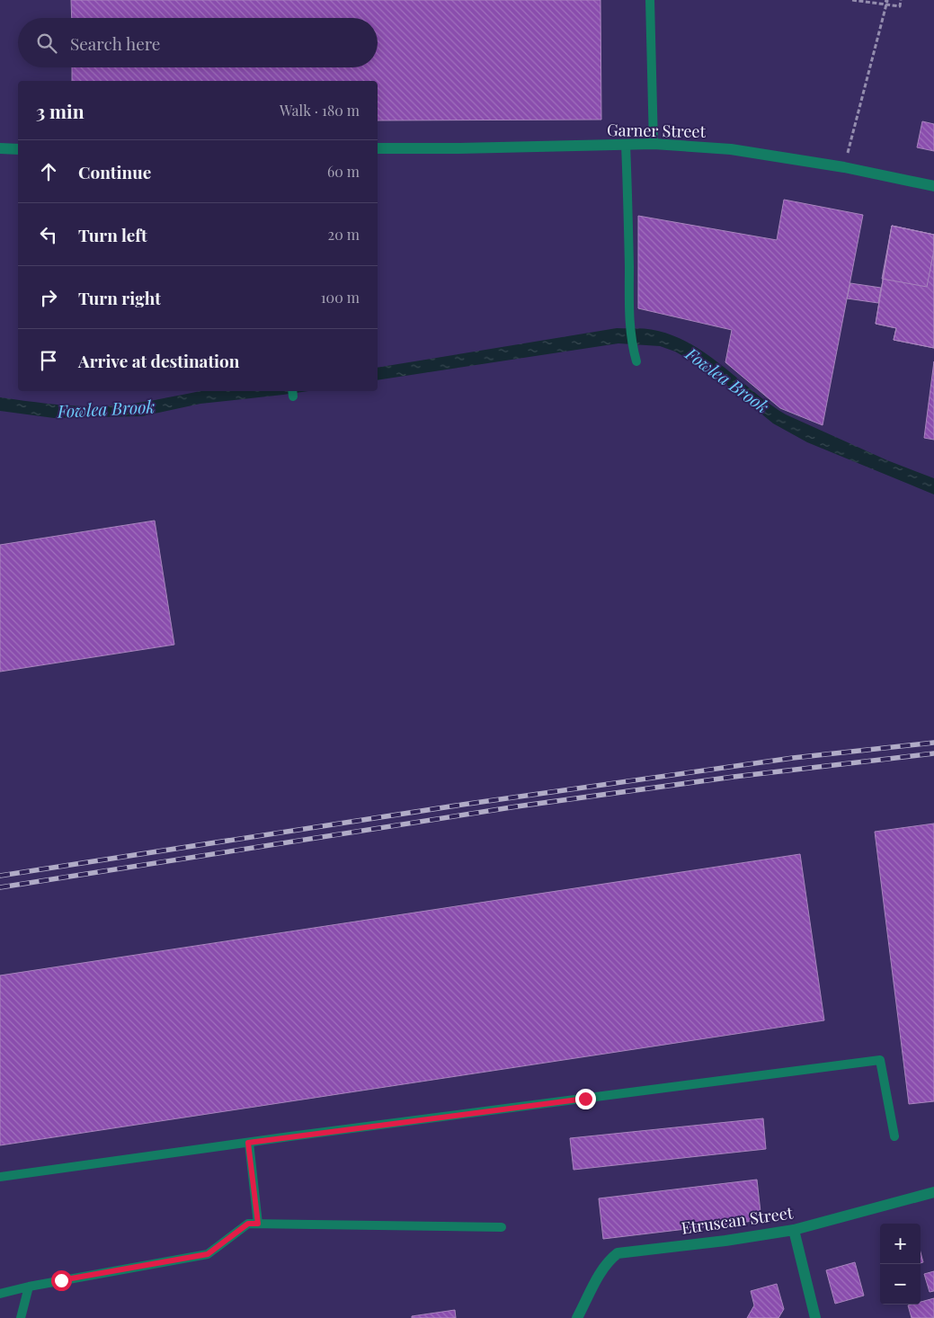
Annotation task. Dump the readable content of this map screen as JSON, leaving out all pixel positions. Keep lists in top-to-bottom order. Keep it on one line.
{"streets":{"street":["Garner Street","Etruscan Street"]},"water":["Fowlea Brook"],"page":{"search":"Search here","heading":["3 min","Walk · 180 m"],"list":[["Continue","60 m"],["Turn left","20 m"],["Turn right","100 m"],"Arrive at destination"],"map_buttons":["+","−"]}}
